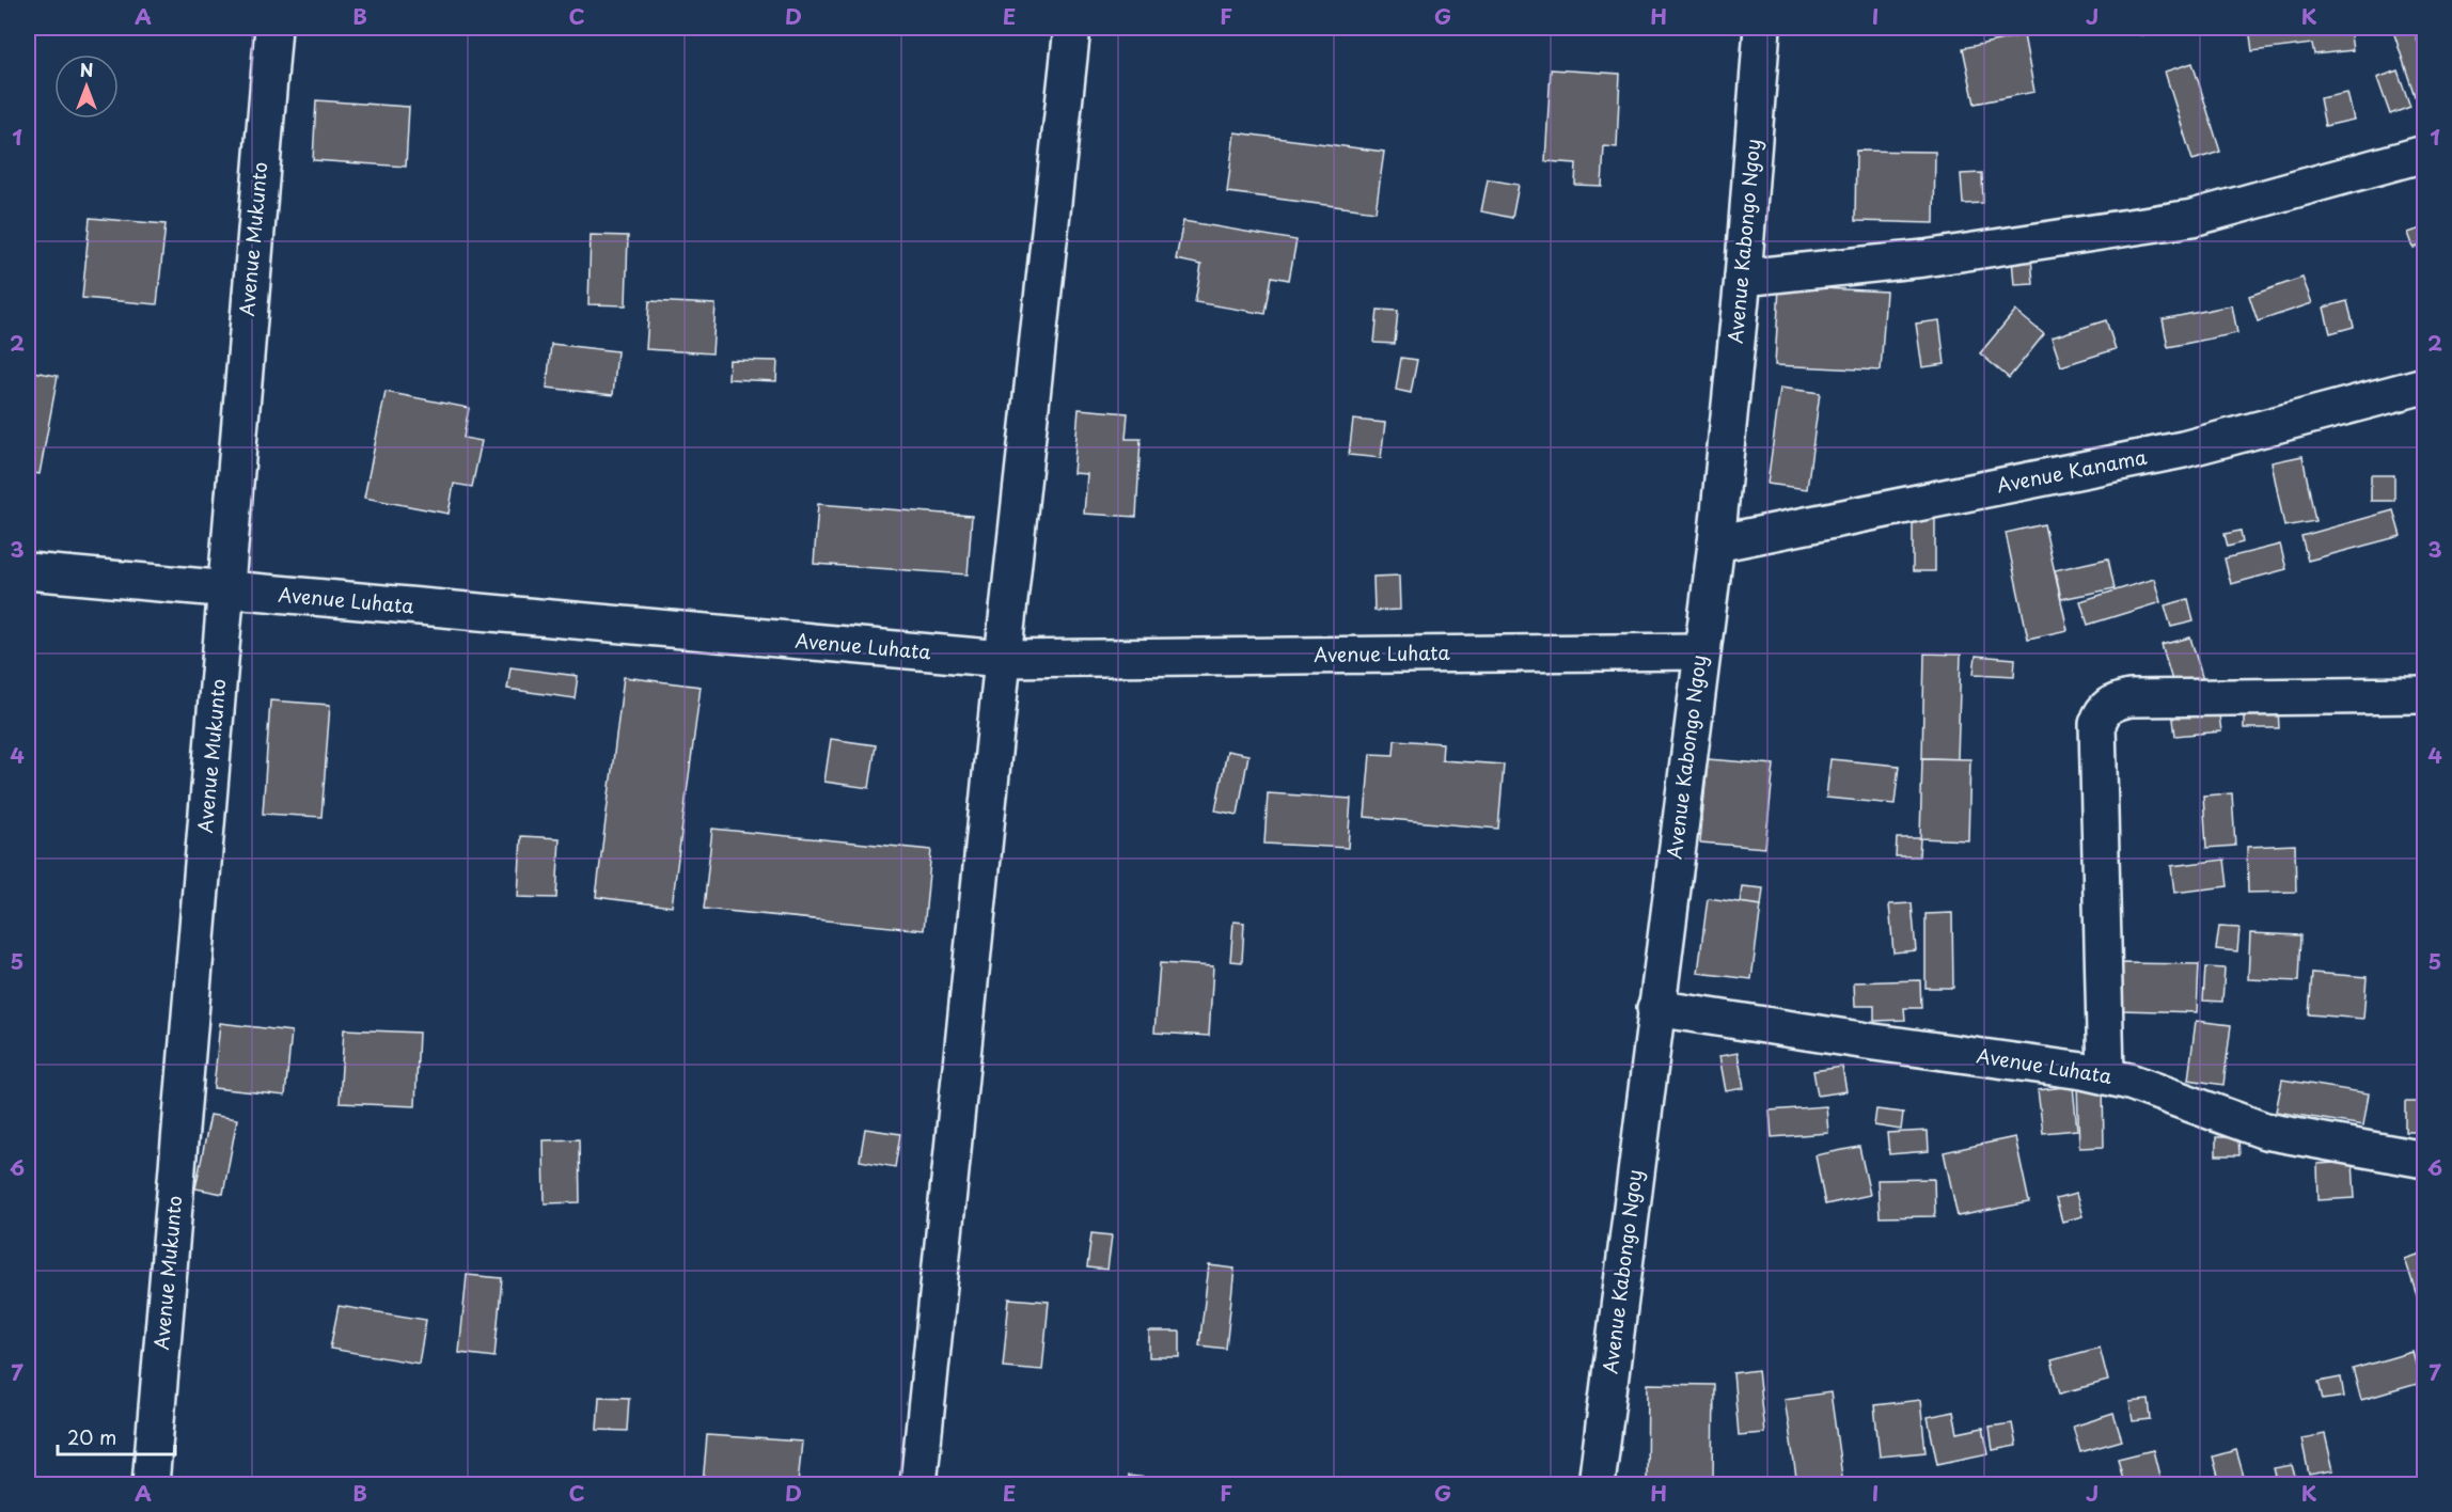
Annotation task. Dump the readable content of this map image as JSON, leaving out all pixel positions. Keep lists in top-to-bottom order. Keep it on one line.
{"streets":{"street":["Avenue Mukunto","Avenue Kabongo Ngoy","Avenue Kanama","Avenue Luhata"]},"crossings":[["Avenue Mukunto","Avenue Luhata"],["Avenue Kabongo Ngoy","Avenue Kanama"],["Avenue Kabongo Ngoy","Avenue Luhata"]],"scale_bar":"20 m","north":"top","grid":{"columns":["A","B","C","D","E","F","G","H","I","J","K"],"rows":["1","2","3","4","5","6","7"]}}
